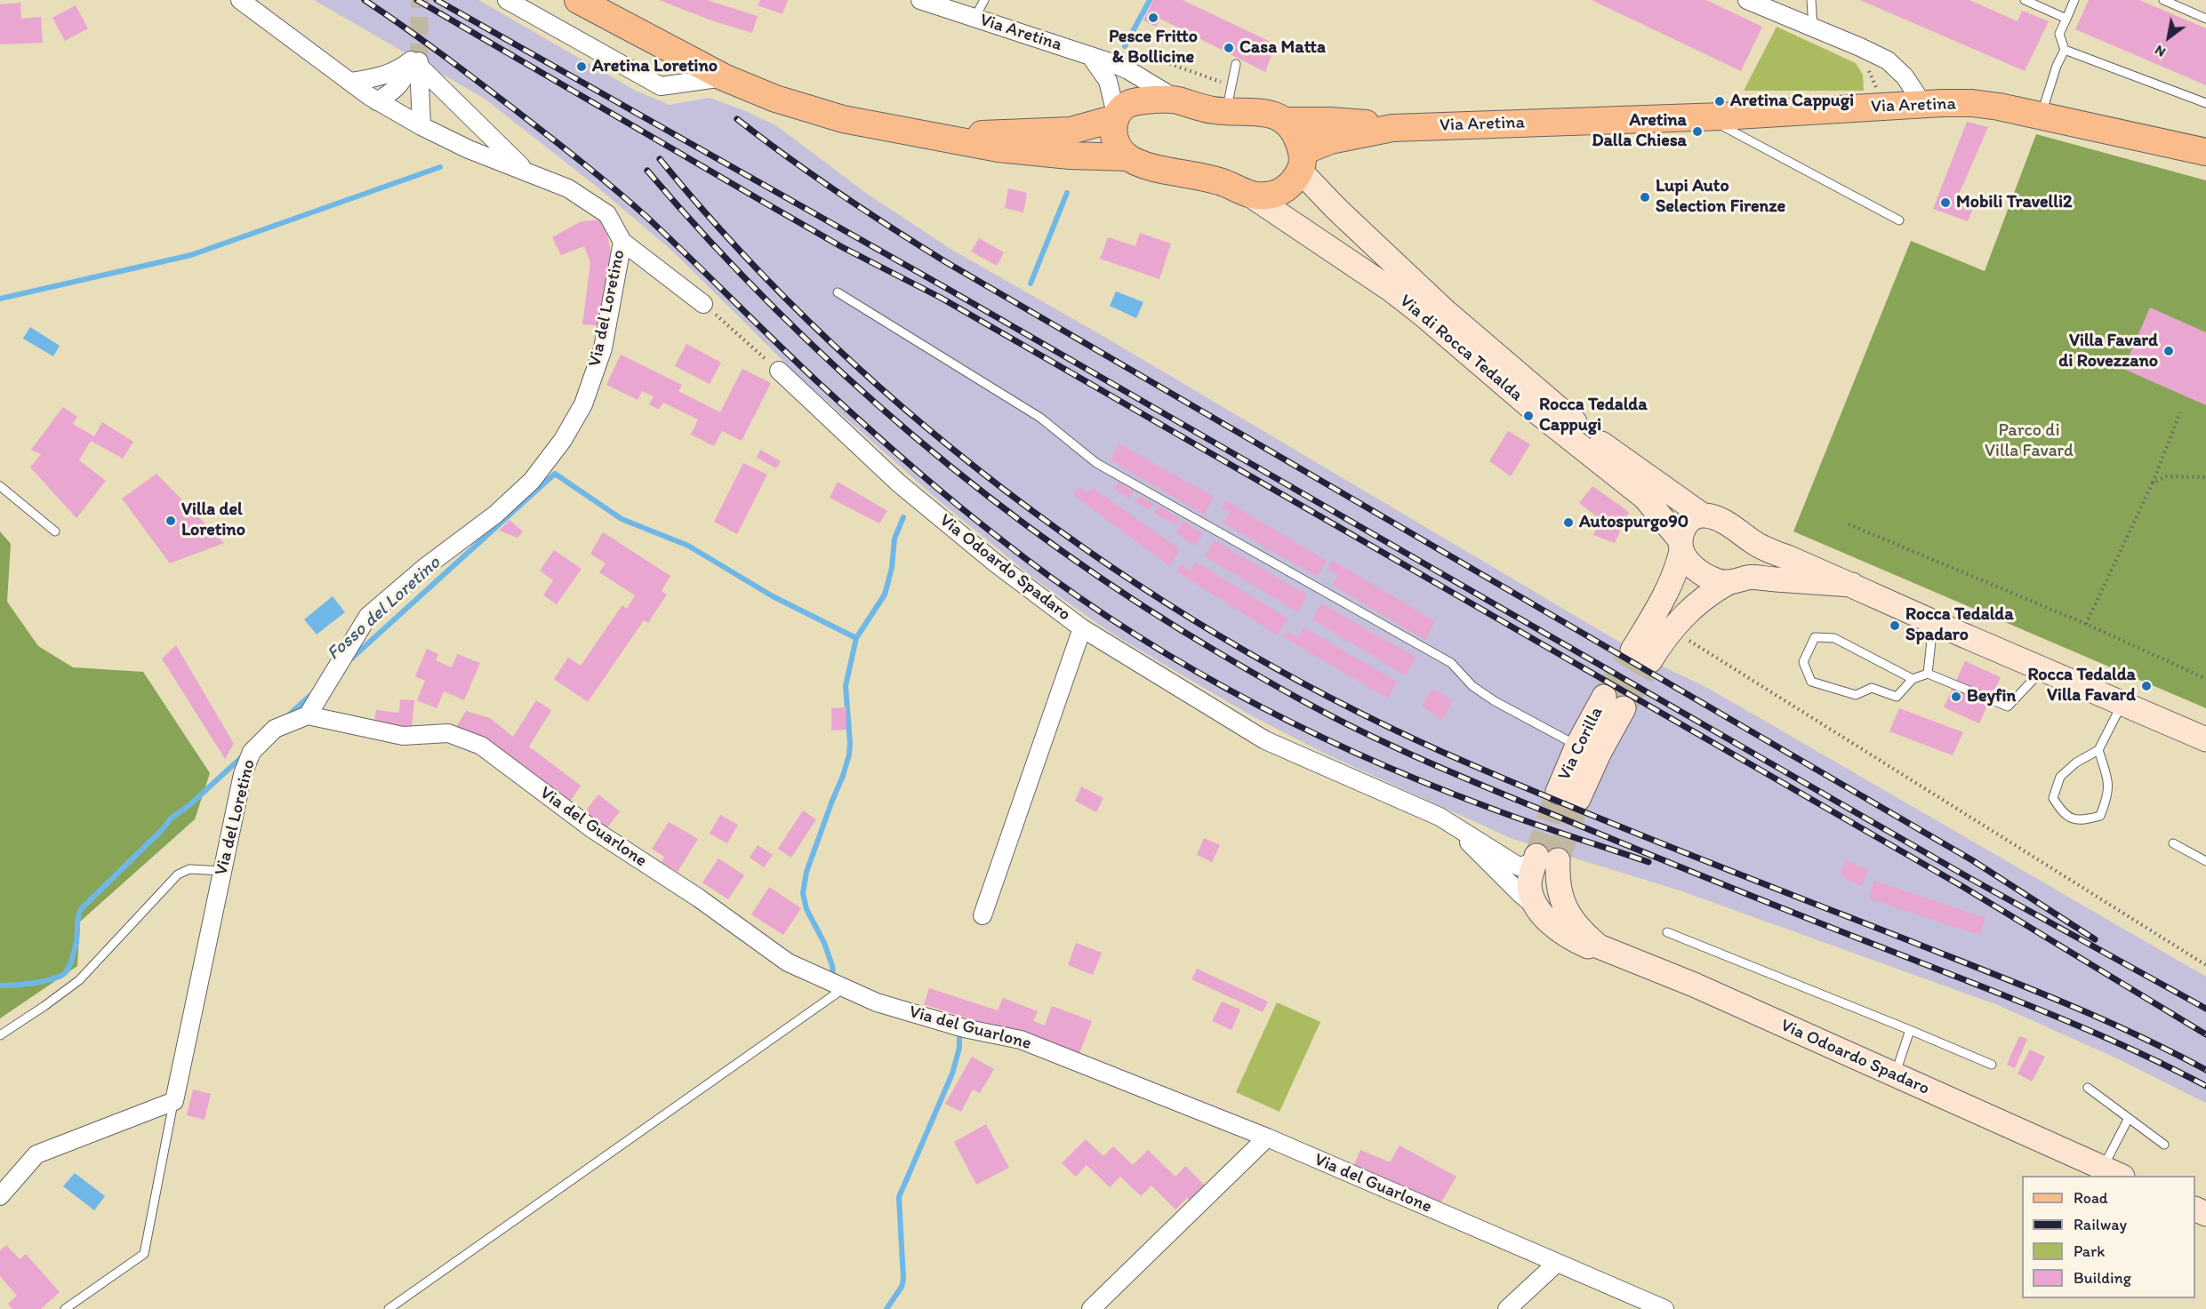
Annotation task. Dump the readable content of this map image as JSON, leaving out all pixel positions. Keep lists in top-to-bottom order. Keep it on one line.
{"streets":{"main road":["Via Aretina"],"street":["Via del Loretino","Via di Rocca Tedalda","Via Odoardo Spadaro","Via Corilla","Via del Guarlone"]},"crossings":[["Via Aretina","Via di Rocca Tedalda"],["Via del Loretino","Via del Guarlone"]],"water":["Fosso del Loretino"],"parks":["Parco di Villa Favard"],"places":["Pesce Fritto & Bollicine","Casa Matta","Aretina Loretino","Aretina Cappugi","Aretina Dalla Chiesa","Lupi Auto Selection Firenze","Mobili Travelli2","Villa Favard di Rovezzano","Rocca Tedalda Cappugi","Villa del Loretino","Autospurgo90","Rocca Tedalda Spadaro","Rocca Tedalda Villa Favard","Beyfin"],"legend":["Road","Railway","Park","Building"],"north":"bottom left"}
